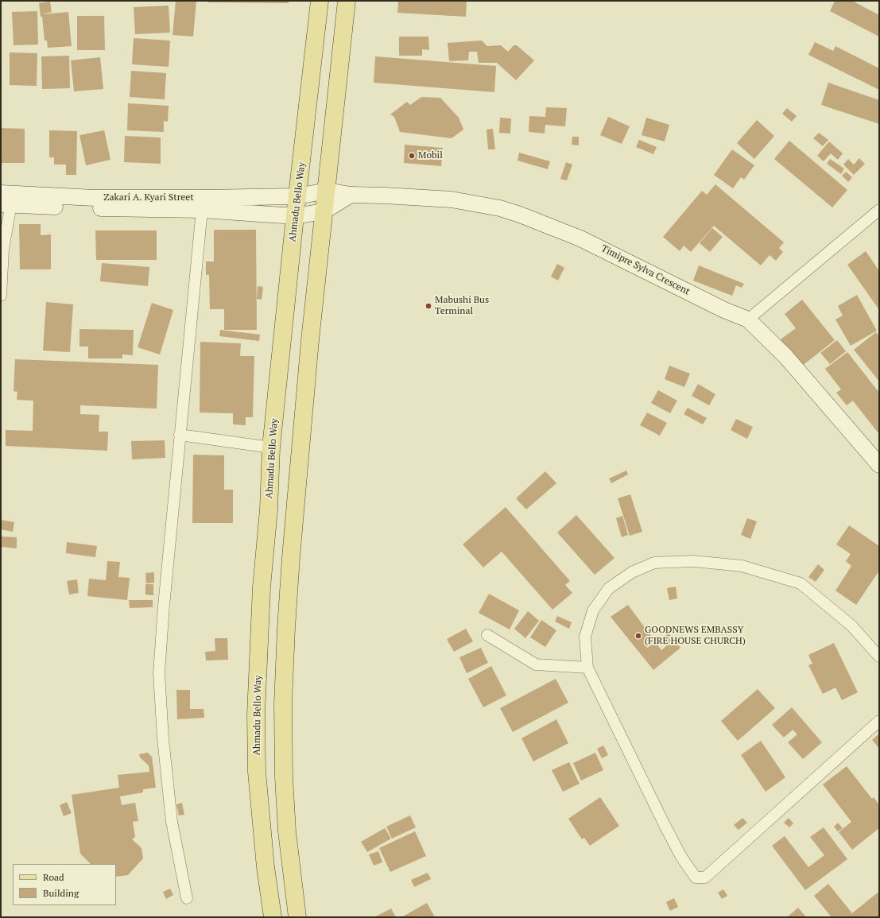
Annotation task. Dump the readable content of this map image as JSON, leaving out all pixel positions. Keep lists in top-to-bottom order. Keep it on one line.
{"streets":{"main road":["Ahmadu Bello Way"],"street":["Zakari A. Kyari Street","Timipre Sylva Crescent"]},"crossings":[["Zakari A. Kyari Street","Ahmadu Bello Way"],["Zakari A. Kyari Street","Timipre Sylva Crescent"],["Ahmadu Bello Way","Timipre Sylva Crescent"]],"places":["Mobil","Mabushi Bus Terminal","GOODNEWS EMBASSY (FIRE HOUSE CHURCH)"],"legend":["Road","Building"]}
